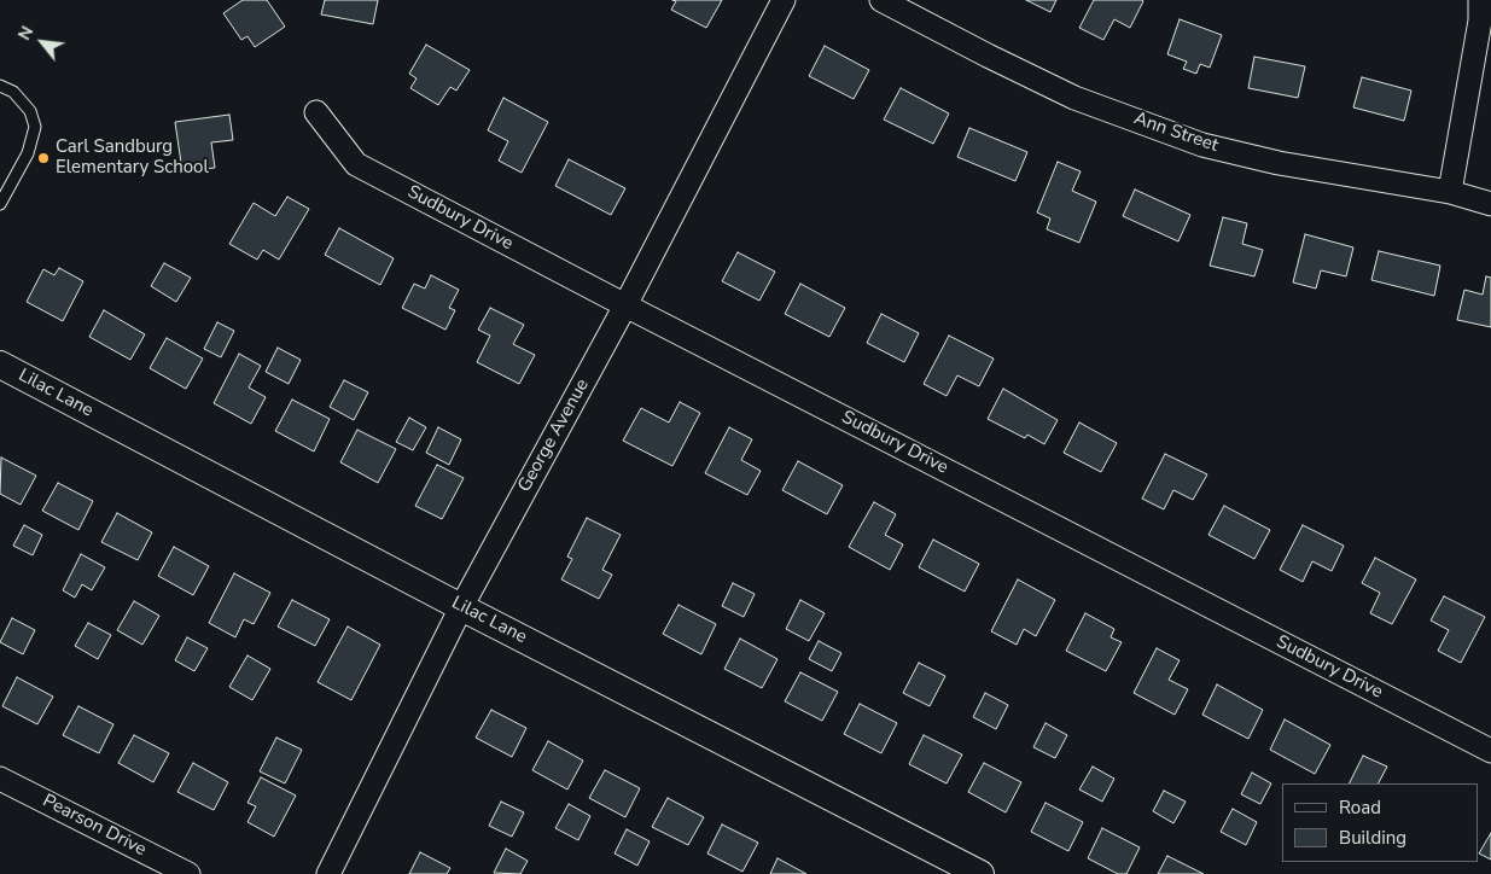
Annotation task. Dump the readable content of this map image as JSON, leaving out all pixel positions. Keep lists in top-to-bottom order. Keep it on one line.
{"streets":{"street":["Ann Street","Sudbury Drive","Lilac Lane","George Avenue","Pearson Drive"]},"crossings":[["Sudbury Drive","George Avenue"],["Lilac Lane","George Avenue"]],"places":["Carl Sandburg Elementary School"],"legend":["Road","Building"],"north":"top left"}
